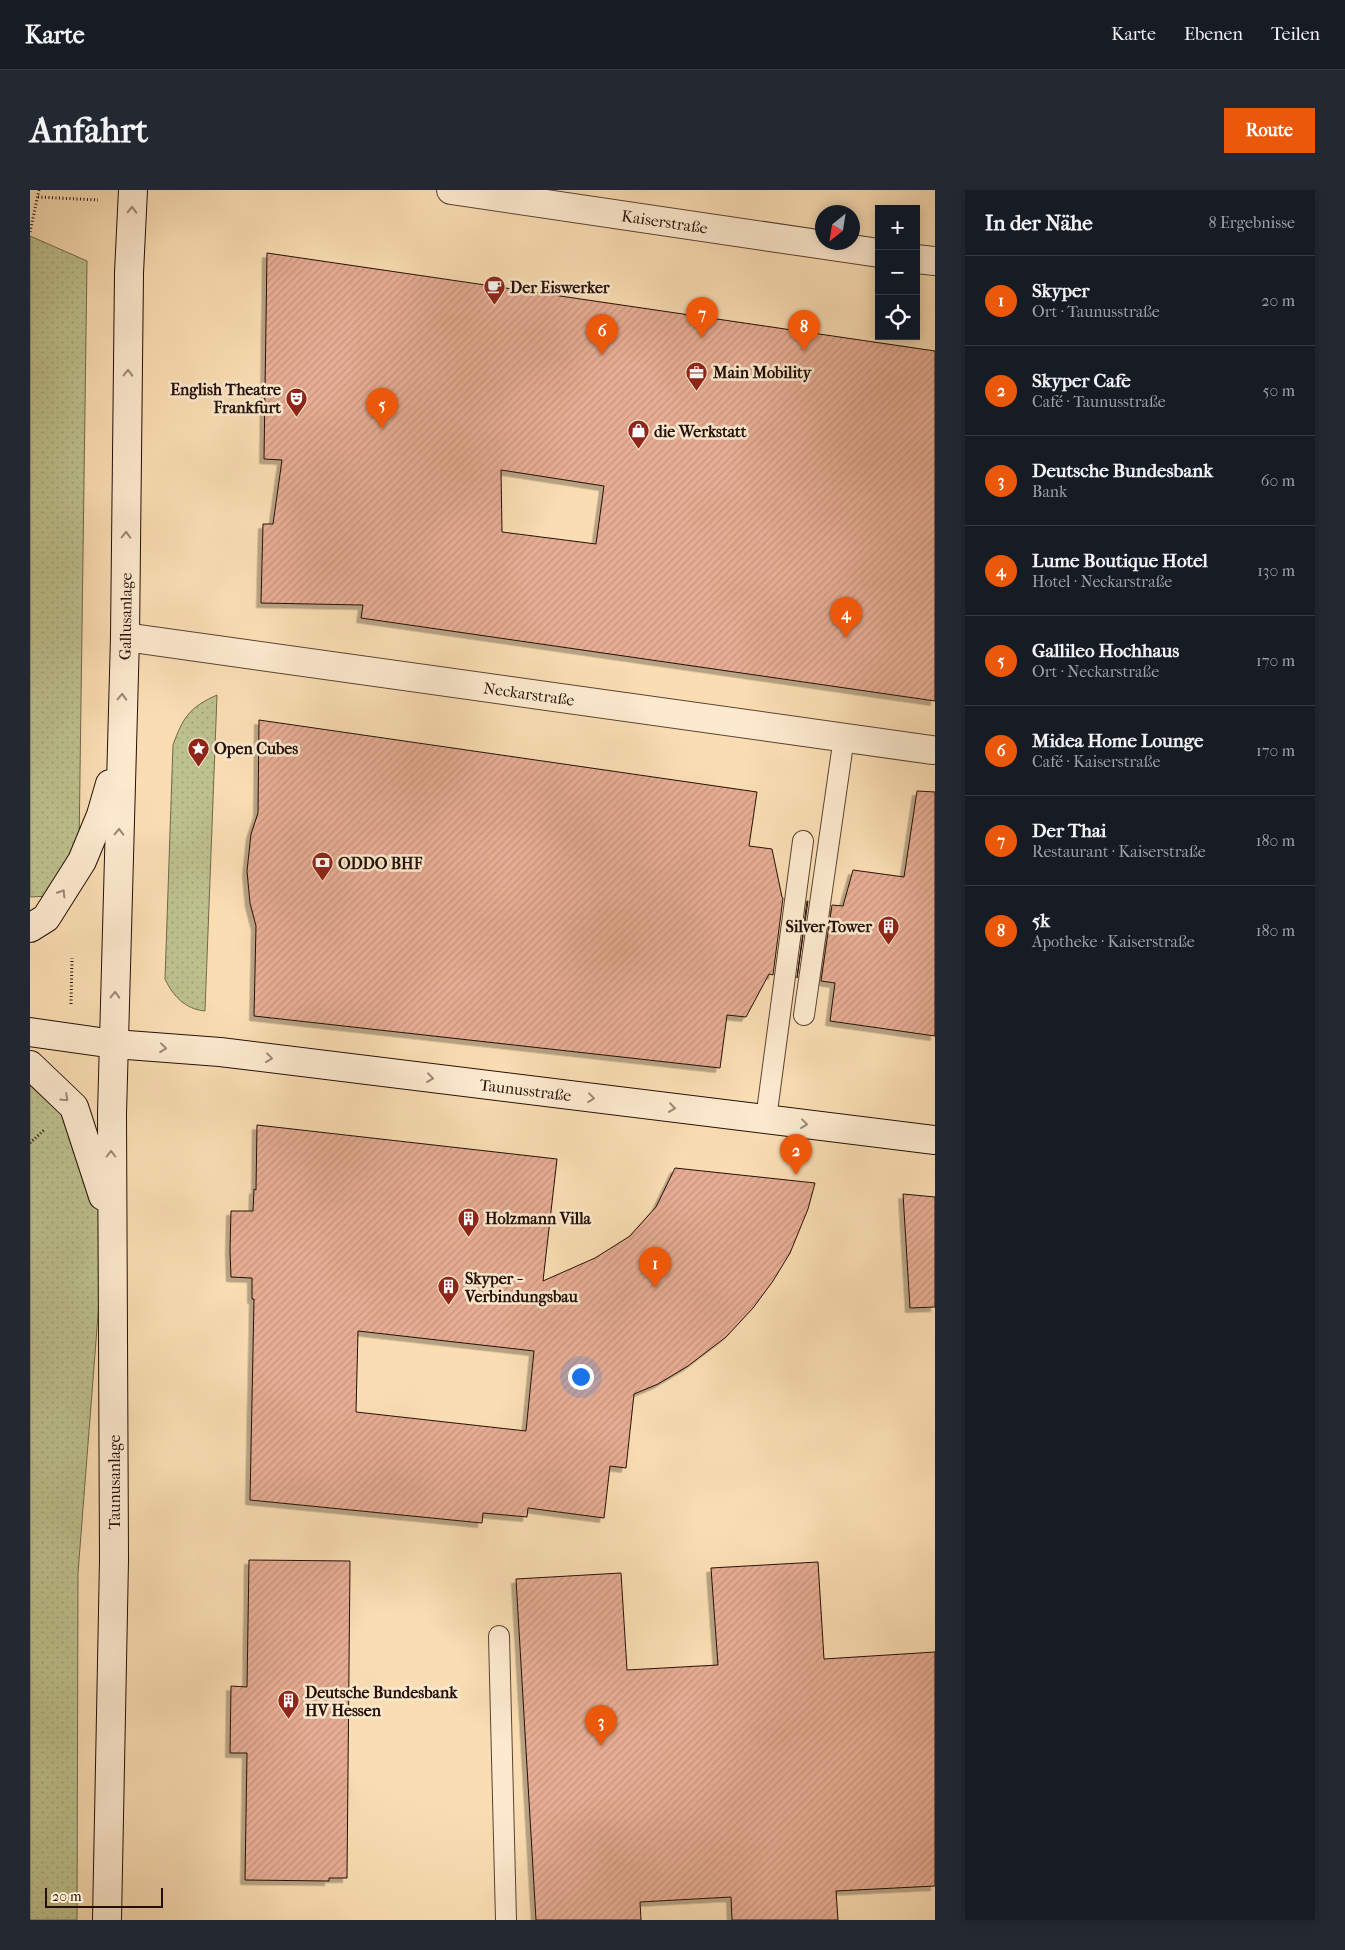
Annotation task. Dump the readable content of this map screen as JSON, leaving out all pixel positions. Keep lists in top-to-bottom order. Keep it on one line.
{"streets":{"main road":["Kaiserstraße","Gallusanlage","Neckarstraße","Taunusstraße","Taunusanlage"]},"crossings":[["Gallusanlage","Neckarstraße"],["Gallusanlage","Taunusstraße"],["Gallusanlage","Taunusanlage"],["Taunusstraße","Taunusanlage"]],"one_way":["Gallusanlage","Taunusstraße"],"places":{"cafe":["Der Eiswerker"],"office":["Main Mobility"],"theatre":["English Theatre Frankfurt"],"shop":["die Werkstatt"],"place":["Open Cubes"],"bank":["ODDO BHF"],"building":["Silver Tower","Holzmann Villa","Skyper - Verbindungsbau","Deutsche Bundesbank HV Hessen"]},"scale_bar":"20 m","north":"bottom left","page":{"header":"Karte","nav":["Karte","Ebenen","Teilen"],"buttons":"Route","title":"Anfahrt","heading":["In der Nähe","8 Ergebnisse"],"map_buttons":["+","−"],"list":[{"mark":"1","name":"Skyper","note":"Ort · Taunusstraße","value":"20 m"},{"mark":"2","name":"Skyper Cafe","note":"Café · Taunusstraße","value":"50 m"},{"mark":"3","name":"Deutsche Bundesbank","note":"Bank","value":"60 m"},{"mark":"4","name":"Lume Boutique Hotel","note":"Hotel · Neckarstraße","value":"130 m"},{"mark":"5","name":"Gallileo Hochhaus","note":"Ort · Neckarstraße","value":"170 m"},{"mark":"6","name":"Midea Home Lounge","note":"Café · Kaiserstraße","value":"170 m"},{"mark":"7","name":"Der Thai","note":"Restaurant · Kaiserstraße","value":"180 m"},{"mark":"8","name":"5k","note":"Apotheke · Kaiserstraße","value":"180 m"}],"pins":["7","8","6","5","4","2","1","3"],"scale":"20 m"}}
